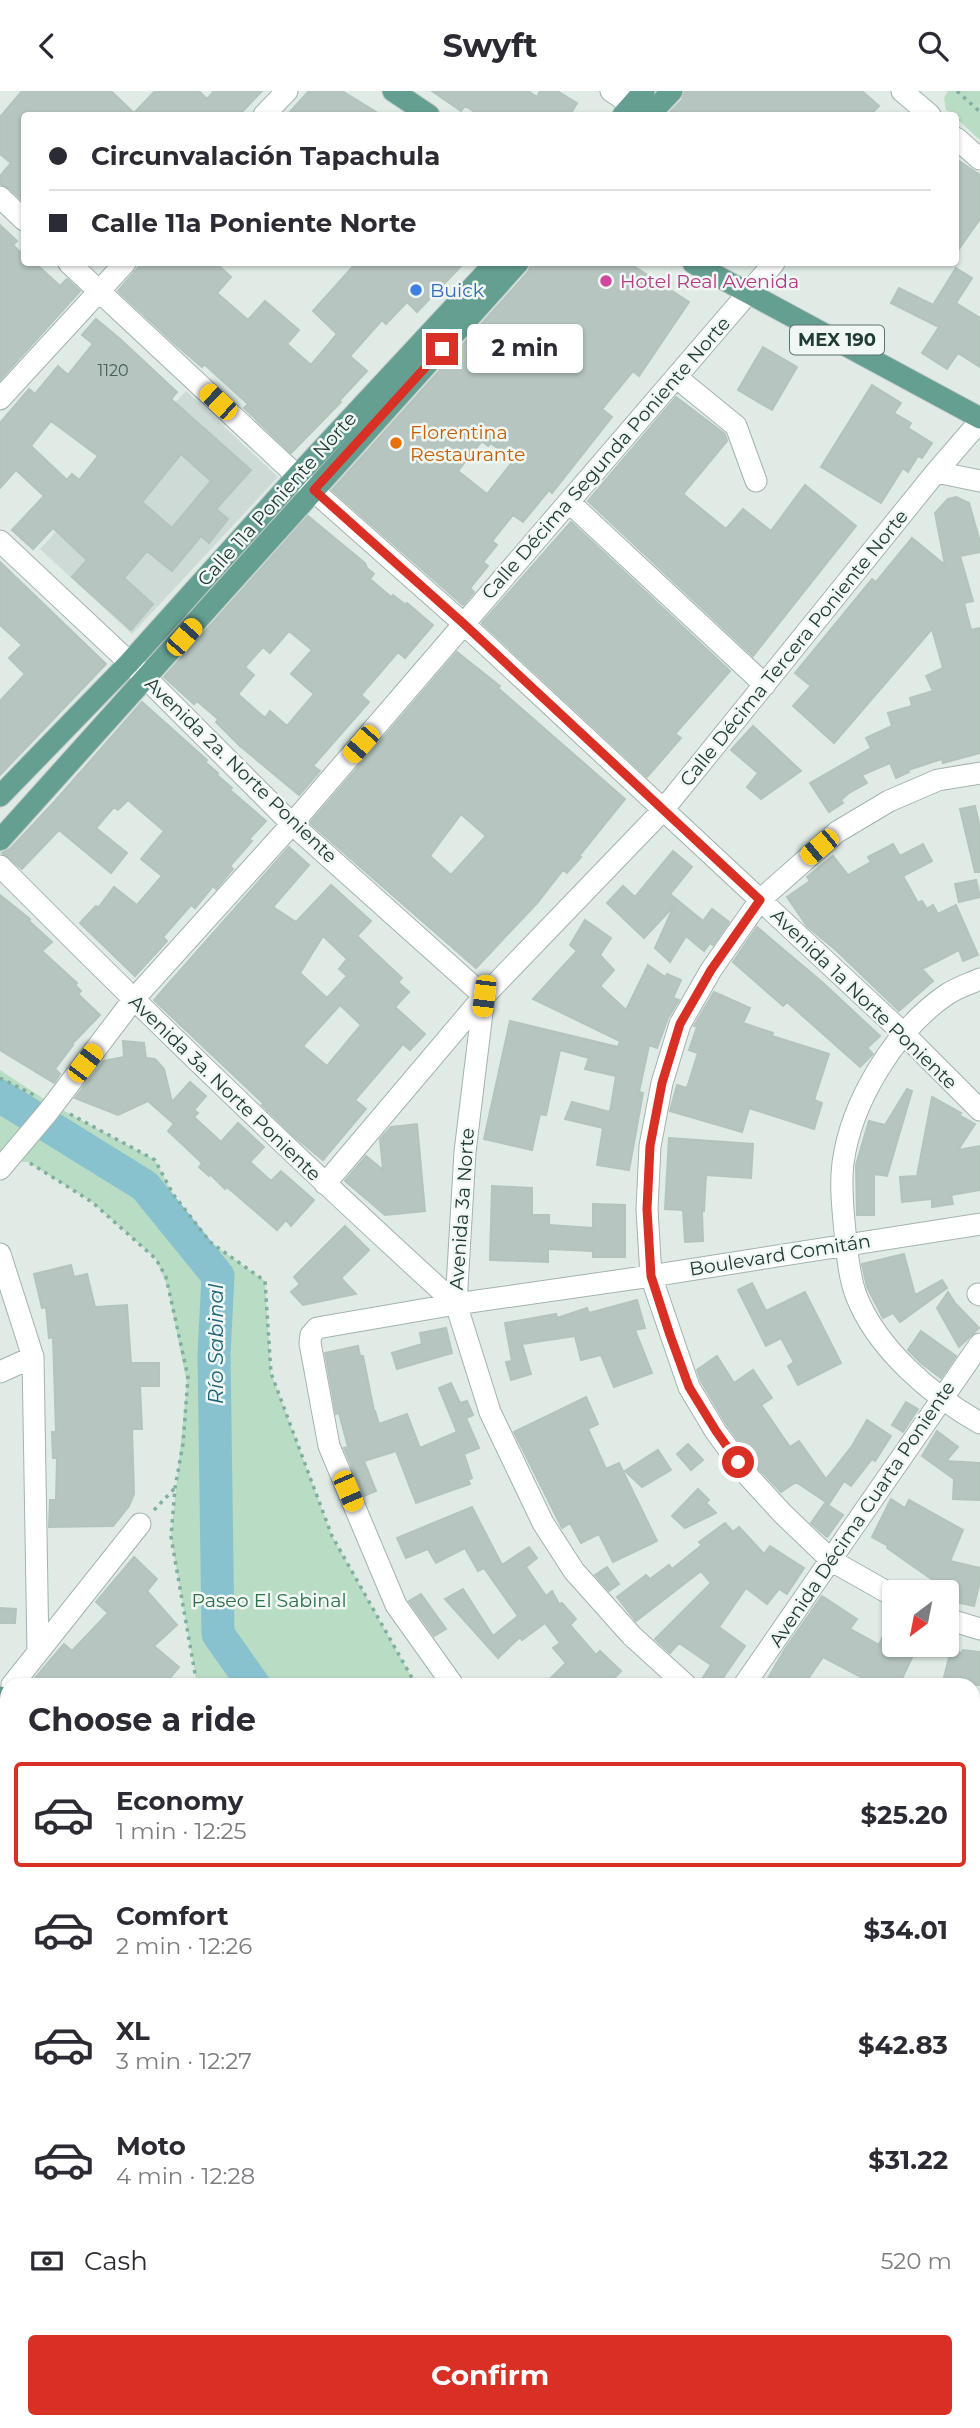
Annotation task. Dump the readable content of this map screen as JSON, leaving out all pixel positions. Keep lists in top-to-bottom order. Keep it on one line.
{"streets":{"main road":["MEX 190","Calle 11a Poniente Norte"],"street":["Calle Décima Segunda Poniente Norte","Calle Décima Tercera Poniente Norte","Avenida 2a. Norte Poniente","Avenida 1a Norte Poniente","Avenida 3a. Norte Poniente","Avenida 3a Norte","Boulevard Comitán","Avenida Décima Cuarta Poniente"]},"crossings":[["MEX 190","Calle Décima Segunda Poniente Norte"],["MEX 190","Calle Décima Tercera Poniente Norte"],["Calle Décima Segunda Poniente Norte","Avenida 2a. Norte Poniente"],["Calle Décima Segunda Poniente Norte","Avenida 1a Norte Poniente"],["Calle Décima Segunda Poniente Norte","Avenida 3a. Norte Poniente"],["Calle 11a Poniente Norte","Avenida 2a. Norte Poniente"],["Calle 11a Poniente Norte","Avenida 1a Norte Poniente"],["Calle Décima Tercera Poniente Norte","Avenida 2a. Norte Poniente"],["Calle Décima Tercera Poniente Norte","Avenida 1a Norte Poniente"],["Calle Décima Tercera Poniente Norte","Avenida 3a. Norte Poniente"],["Calle Décima Tercera Poniente Norte","Avenida 3a Norte"],["Avenida 2a. Norte Poniente","Avenida 3a Norte"],["Avenida 3a. Norte Poniente","Avenida 3a Norte"],["Avenida 3a. Norte Poniente","Boulevard Comitán"],["Avenida 3a Norte","Boulevard Comitán"]],"water":["Río Sabinal"],"parks":["Paseo El Sabinal"],"places":["Hotel Real Avenida","Buick","Florentina Restaurante"],"house_numbers":["1120"],"north":"bottom left","page":{"header":"Swyft","banner":["Circunvalación Tapachula","Calle 11a Poniente Norte"],"bubble":"2 min","heading":"Choose a ride","list":[{"name":"Economy","note":"1 min · 12:25","value":"$25.20"},{"name":"Comfort","note":"2 min · 12:26","value":"$34.01"},{"name":"XL","note":"3 min · 12:27","value":"$42.83"},{"name":"Moto","note":"4 min · 12:28","value":"$31.22"}],"pay":["Cash","520 m"],"buttons":"Confirm"}}
